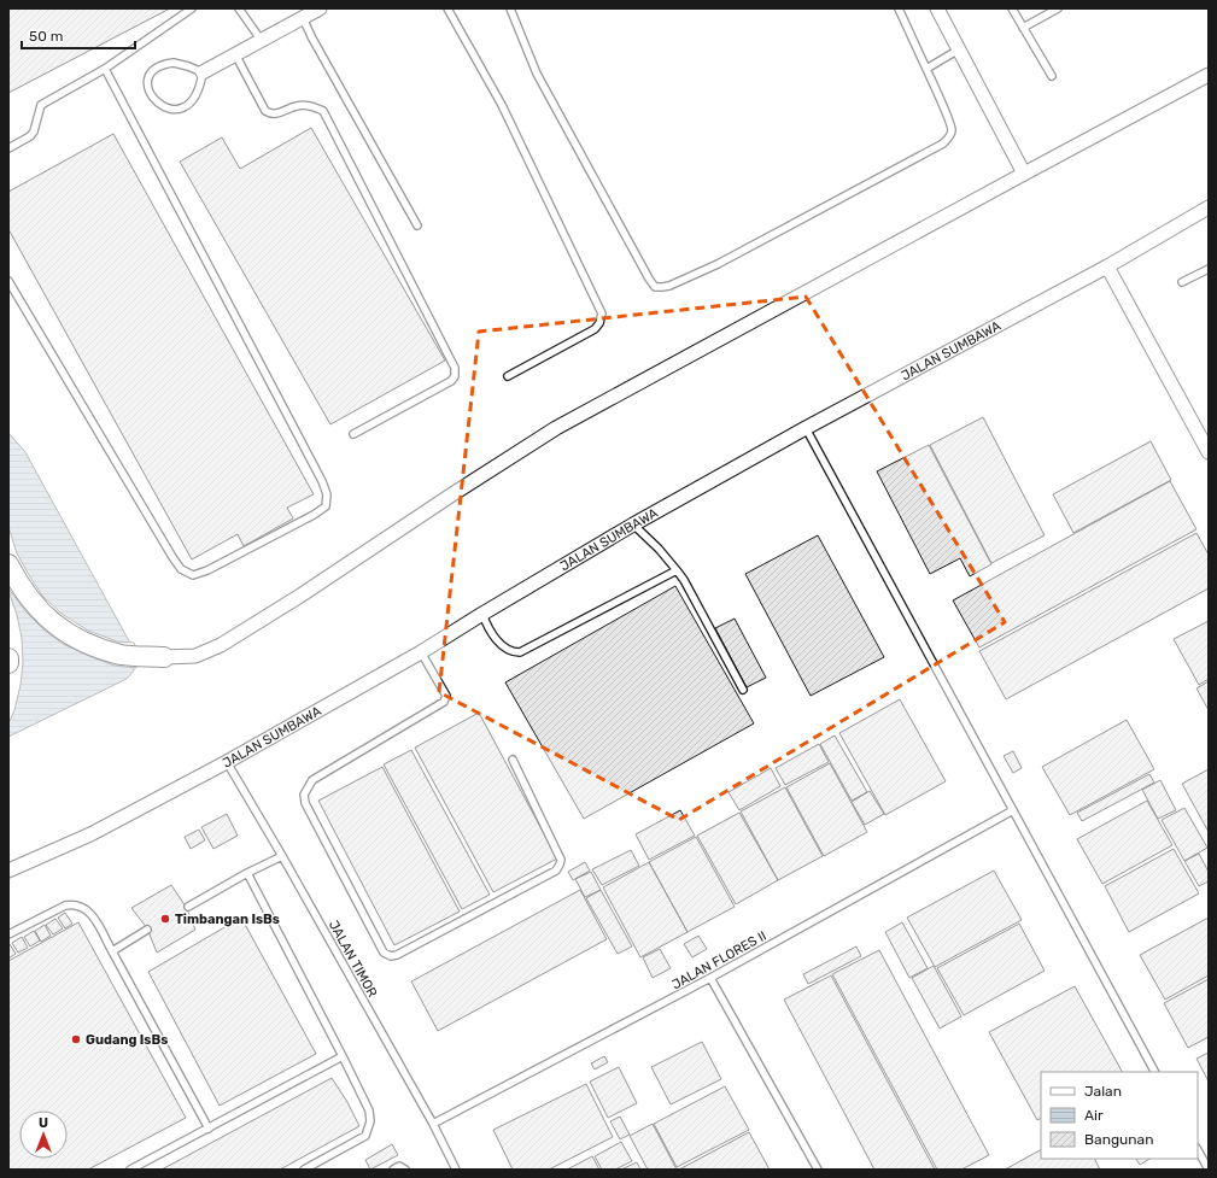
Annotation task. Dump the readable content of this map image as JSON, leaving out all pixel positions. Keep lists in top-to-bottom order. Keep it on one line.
{"streets":{"street":["JALAN SUMBAWA"],"lane":["JALAN TIMOR","JALAN FLORES II"]},"crossings":[["JALAN SUMBAWA","JALAN TIMOR"],["JALAN TIMOR","JALAN FLORES II"]],"places":["Timbangan IsBs","Gudang IsBs"],"legend":["Jalan","Air","Bangunan"],"scale_bar":"50 m","north":"top"}
